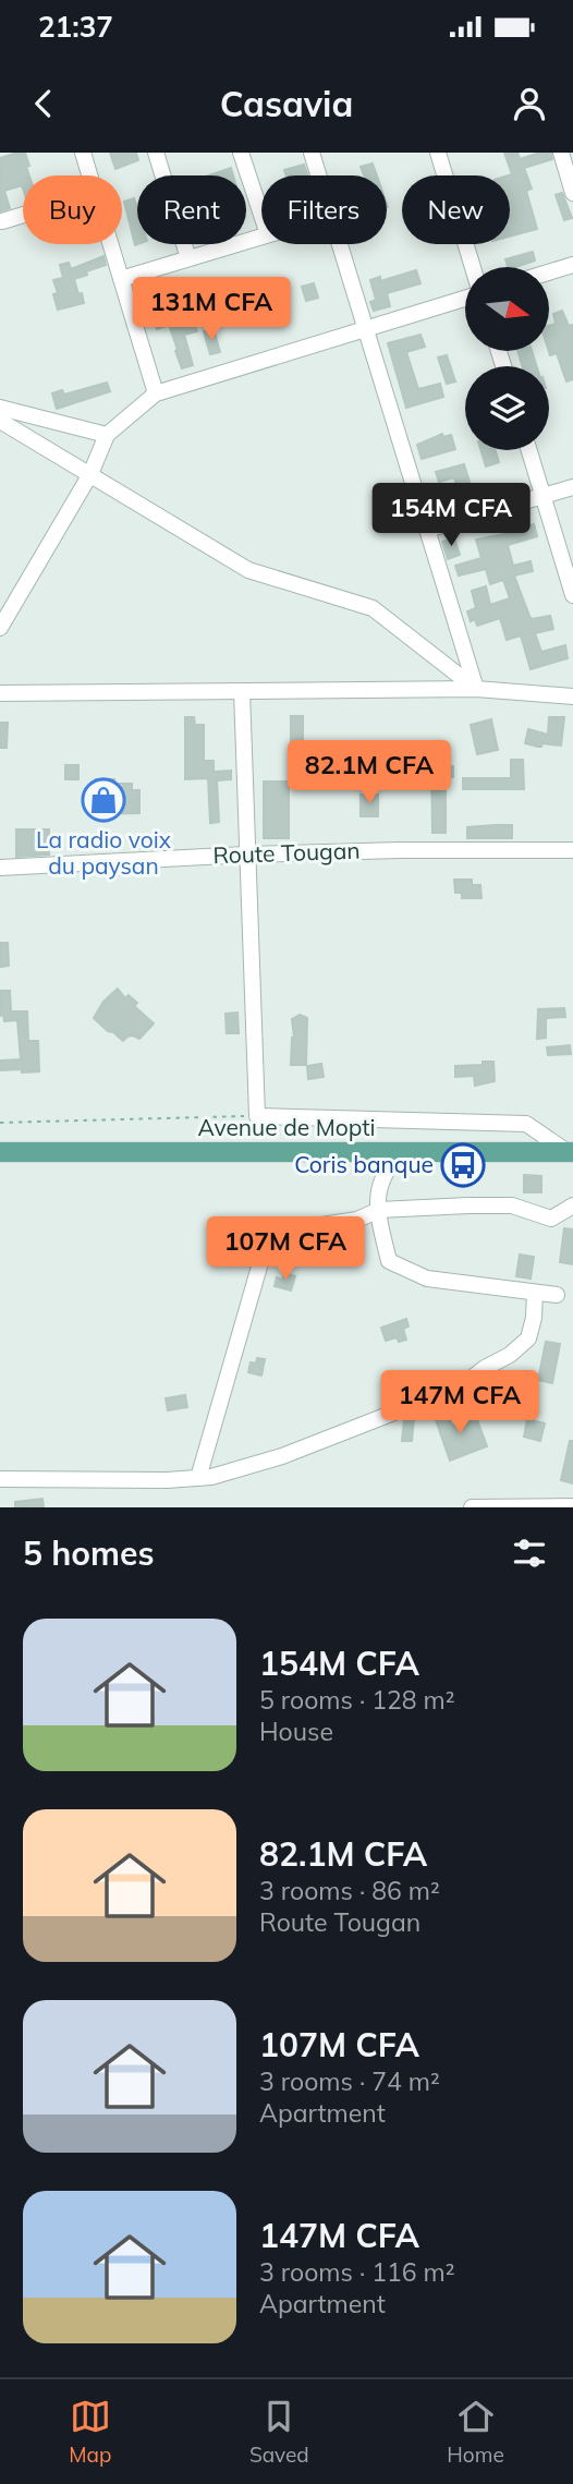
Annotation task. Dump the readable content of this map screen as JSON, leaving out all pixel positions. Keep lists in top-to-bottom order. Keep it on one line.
{"streets":{"main road":["Avenue de Mopti"],"street":["Route Tougan"]},"places":{"shop":["La radio voix du paysan"],"bus stop":["Coris banque"]},"north":"right","page":{"status":"21:37","header":"Casavia","chip":["Buy","Rent","Filters","New"],"price":["131M CFA","154M CFA","82.1M CFA","107M CFA","147M CFA"],"heading":"5 homes","list":[{"name":"154M CFA","note":"5 rooms · 128 m² · House"},{"name":"82.1M CFA","note":"3 rooms · 86 m² · Route Tougan"},{"name":"107M CFA","note":"3 rooms · 74 m² · Apartment"},{"name":"147M CFA","note":"3 rooms · 116 m² · Apartment"}],"tabs":["Map","Saved","Home"]}}
